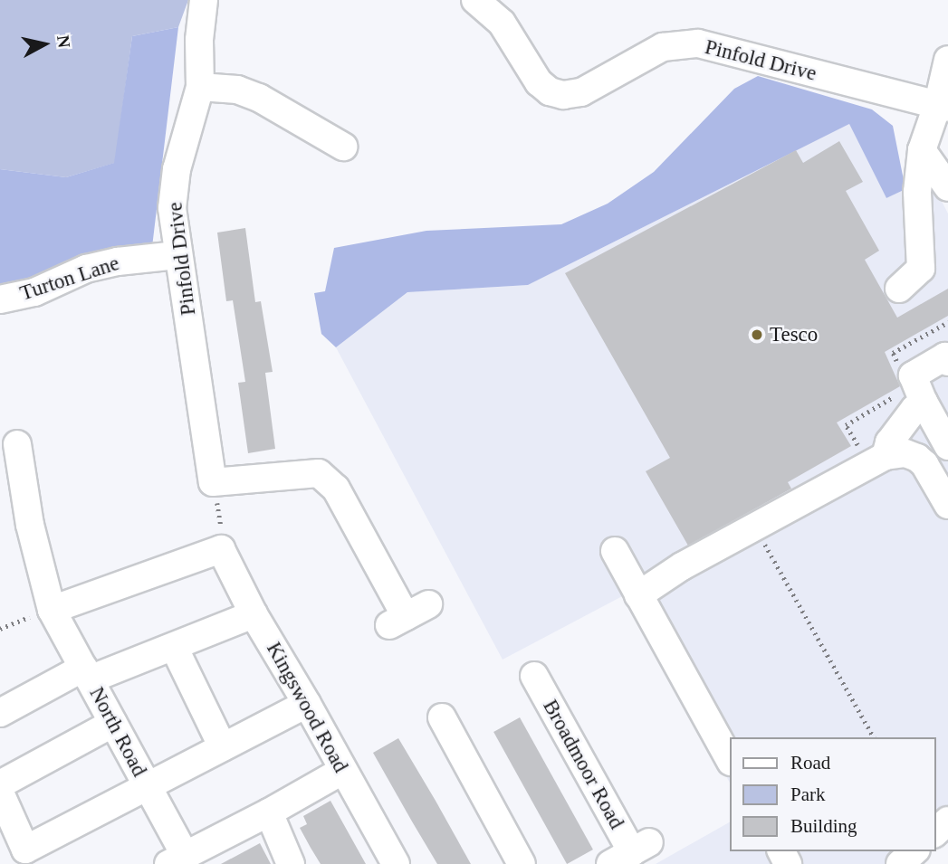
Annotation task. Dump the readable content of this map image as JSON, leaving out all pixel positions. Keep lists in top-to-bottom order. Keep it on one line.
{"streets":{"street":["Pinfold Drive","Turton Lane","Kingswood Road","North Road","Broadmoor Road"]},"crossings":[["Pinfold Drive","Turton Lane"]],"places":["Tesco"],"legend":["Road","Park","Building"],"north":"right"}
